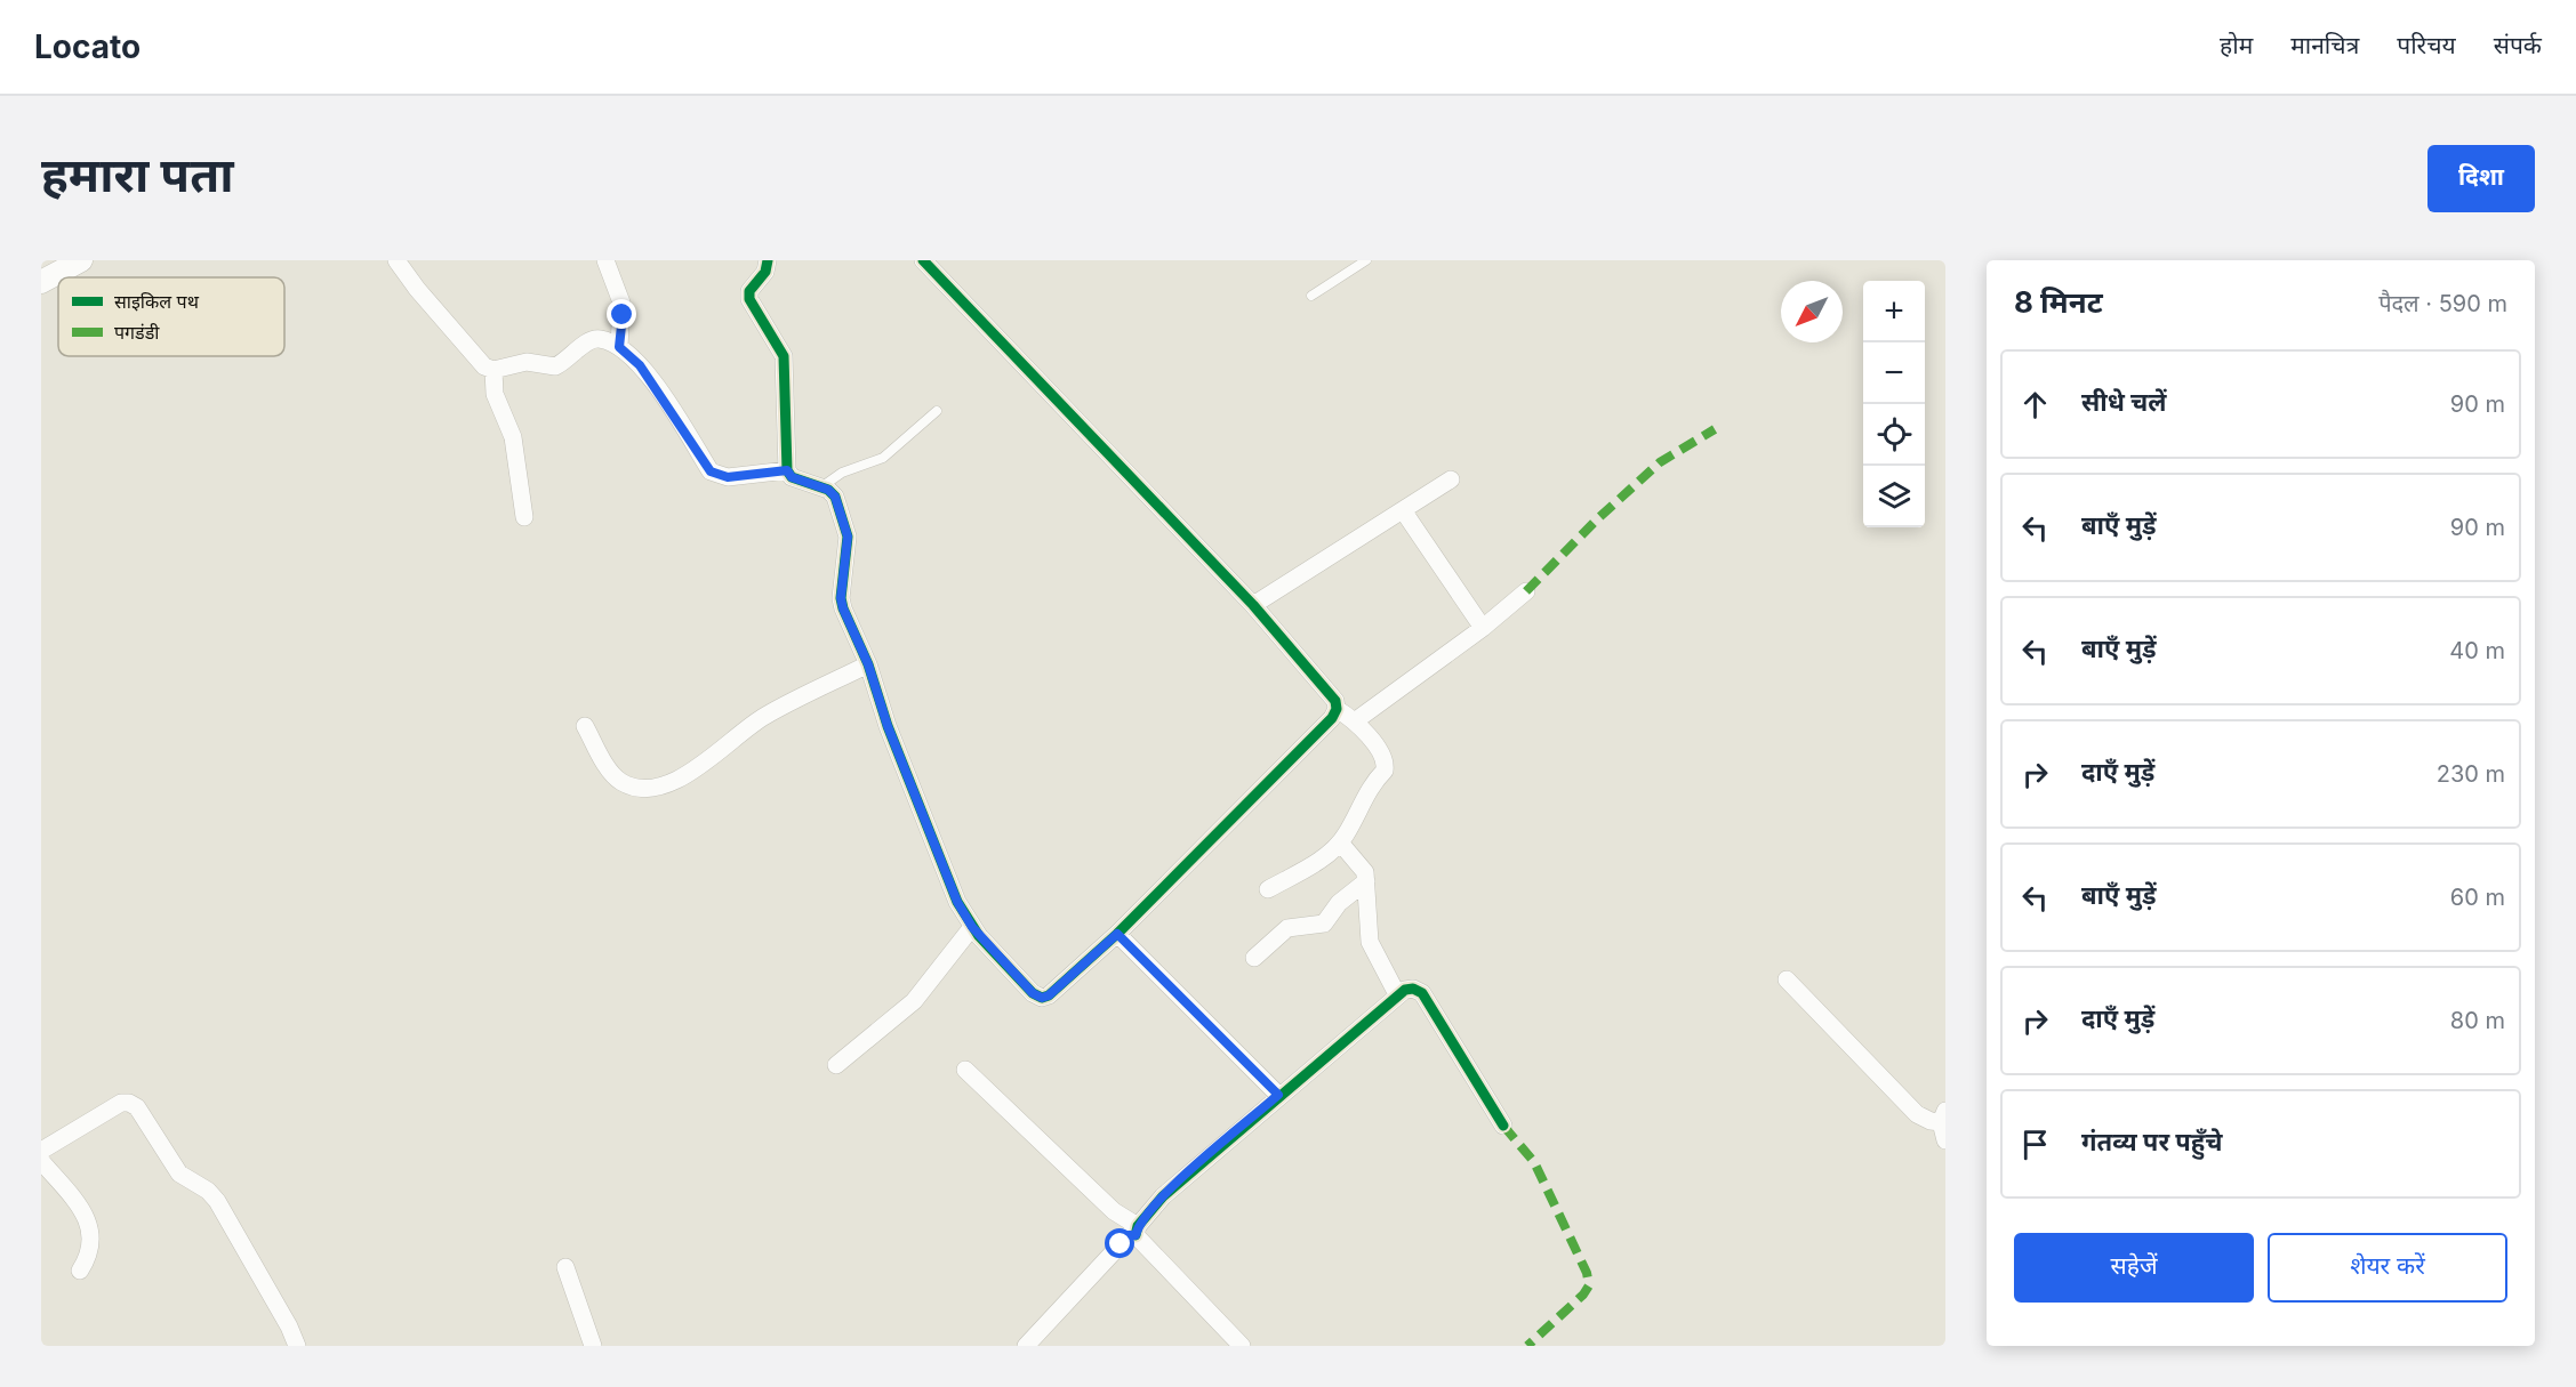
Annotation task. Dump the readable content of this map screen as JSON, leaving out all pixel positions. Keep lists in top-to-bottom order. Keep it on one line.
{"legend":["साइकिल पथ","पगडंडी"],"north":"bottom left","page":{"header":"Locato","nav":["होम","मानचित्र","परिचय","संपर्क"],"title":"हमारा पता","buttons":["दिशा",["सहेजें","शेयर करें"]],"heading":["8 मिनट","पैदल · 590 m"],"map_buttons":["+","−"],"list":[["सीधे चलें","90 m"],["बाएँ मुड़ें","90 m"],["बाएँ मुड़ें","40 m"],["दाएँ मुड़ें","230 m"],["बाएँ मुड़ें","60 m"],["दाएँ मुड़ें","80 m"],"गंतव्य पर पहुँचे"]}}
